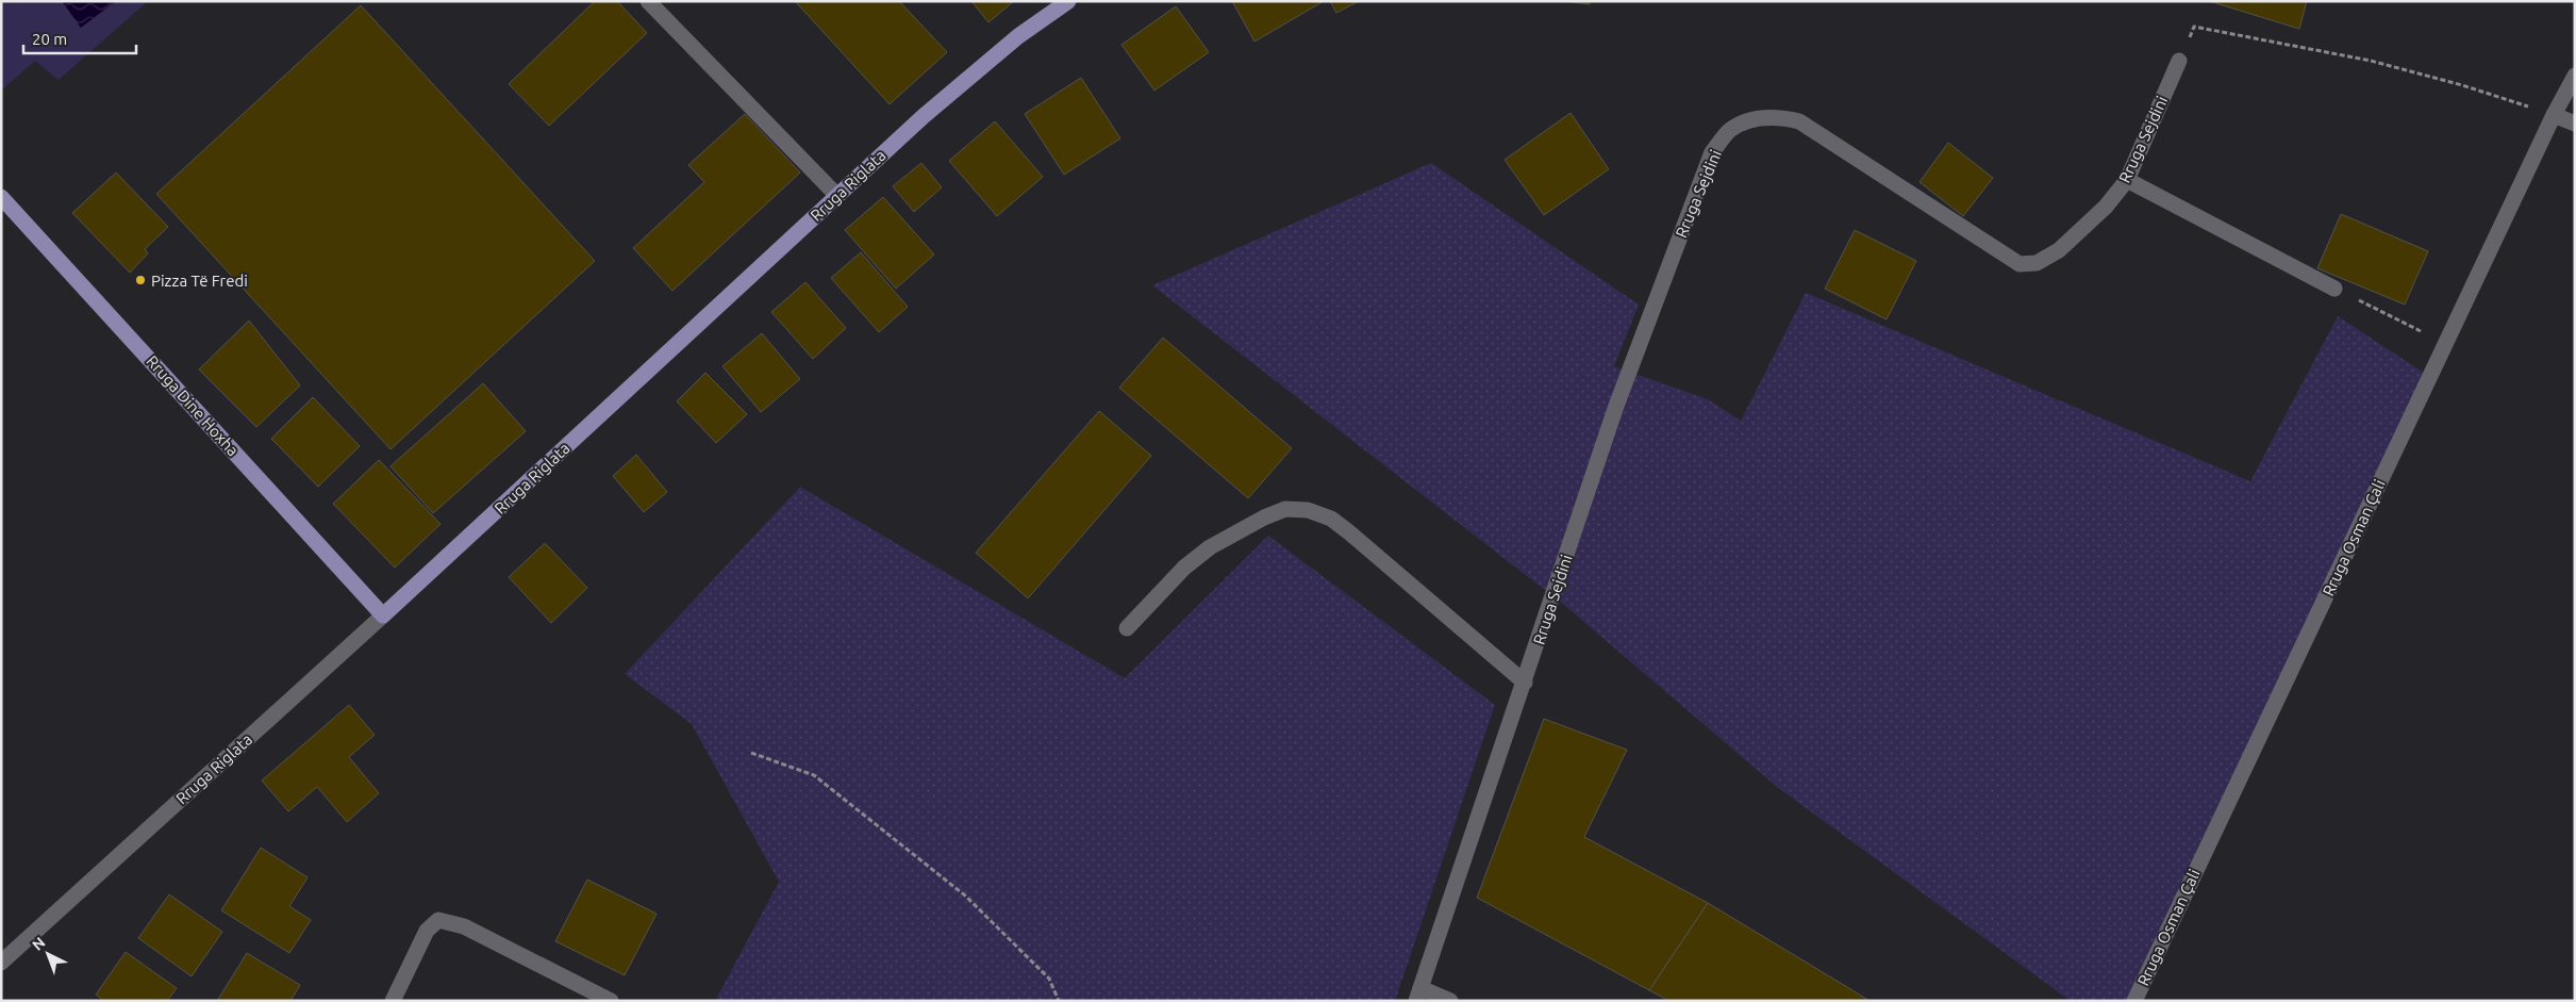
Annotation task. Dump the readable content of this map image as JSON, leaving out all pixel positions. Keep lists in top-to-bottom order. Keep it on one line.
{"streets":{"main road":["Rruga Riglata","Rruga Dine Hoxha"],"street":["Rruga Sejdini","Rruga Osman Çali"]},"crossings":[["Rruga Riglata","Rruga Dine Hoxha"]],"places":["Pizza Të Fredi"],"scale_bar":"20 m","north":"top left"}
